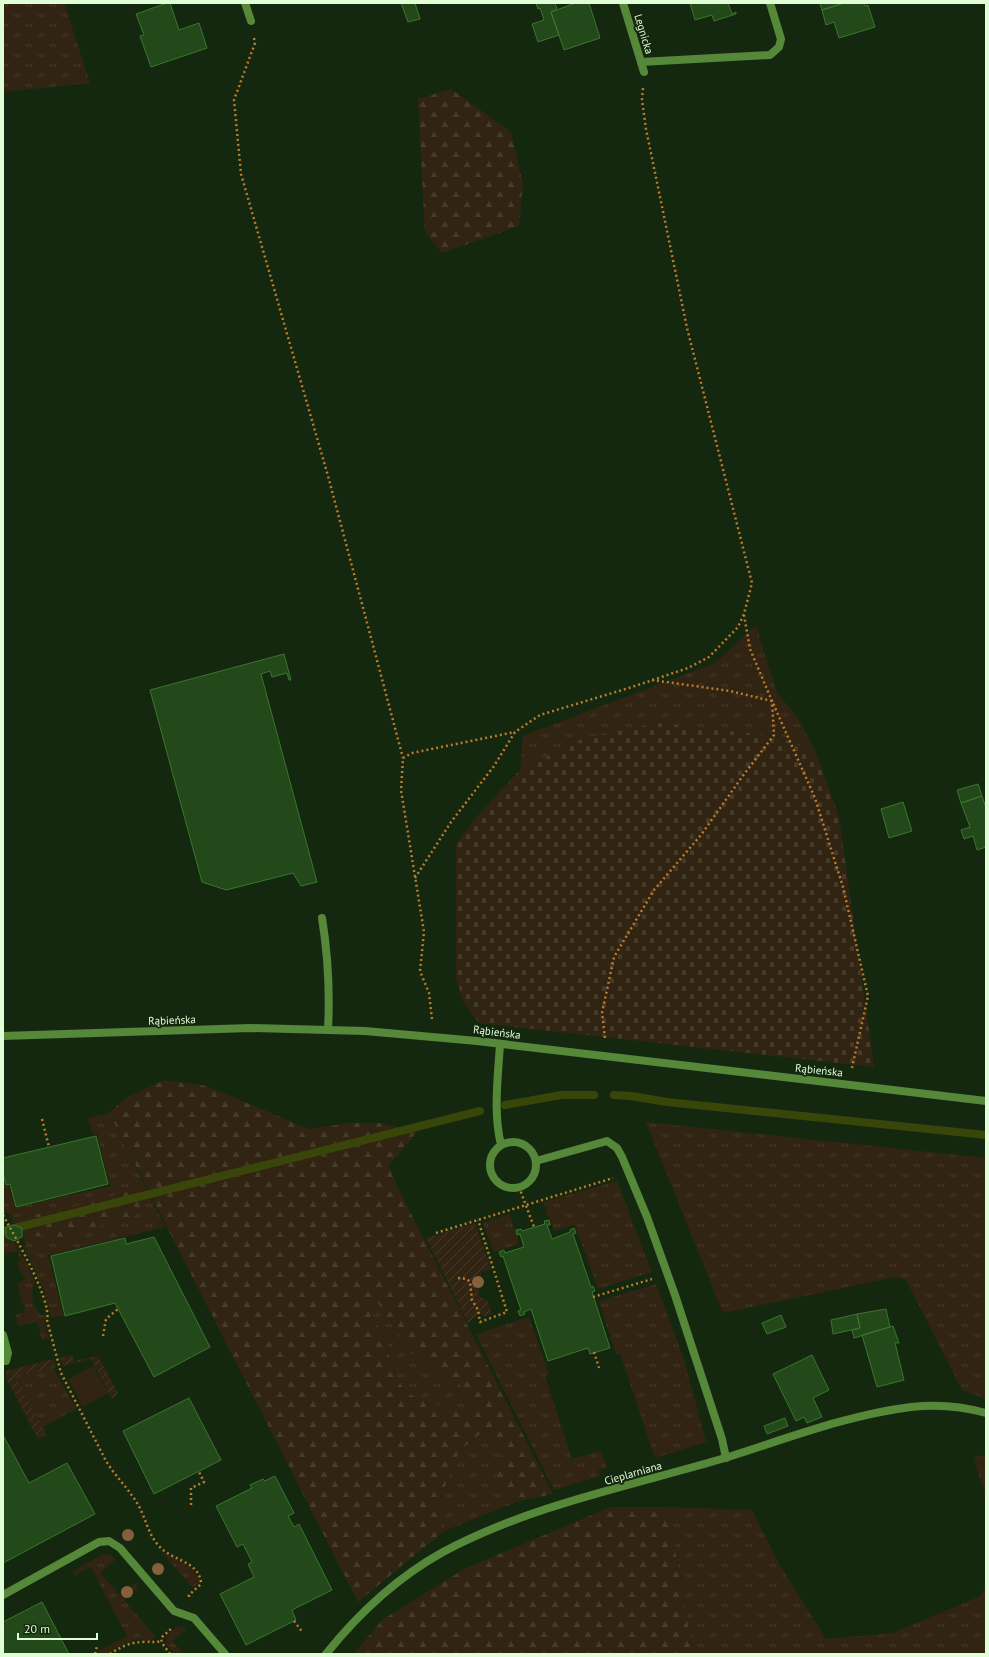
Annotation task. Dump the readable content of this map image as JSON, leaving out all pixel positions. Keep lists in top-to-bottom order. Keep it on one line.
{"streets":{"street":["Legnicka","Rąbieńska","Cieplarniana"]},"scale_bar":"20 m"}
